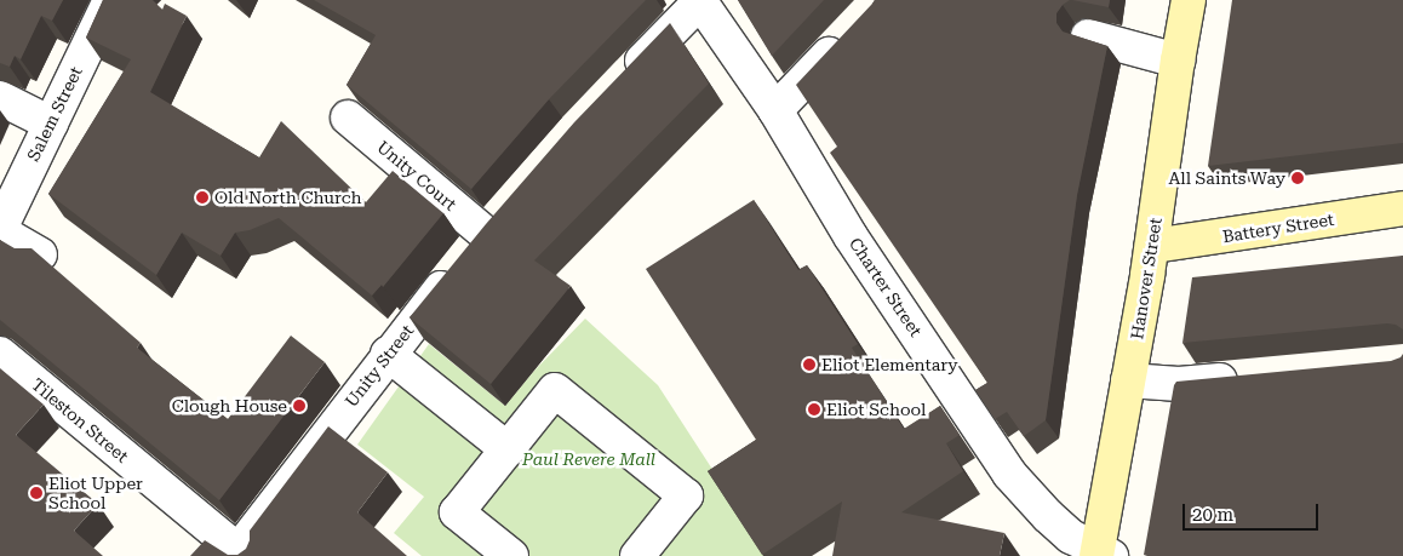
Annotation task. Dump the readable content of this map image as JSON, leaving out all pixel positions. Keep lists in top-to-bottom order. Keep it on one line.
{"streets":{"main road":["Battery Street","Hanover Street"],"street":["Salem Street","Unity Court","Charter Street","Unity Street","Tileston Street"]},"crossings":[["Unity Court","Unity Street"],["Battery Street","Hanover Street"],["Hanover Street","Charter Street"],["Unity Street","Tileston Street"]],"parks":["Paul Revere Mall"],"places":["All Saints Way","Old North Church","Eliot Elementary","Clough House","Eliot School","Eliot Upper School"],"scale_bar":"20 m"}
